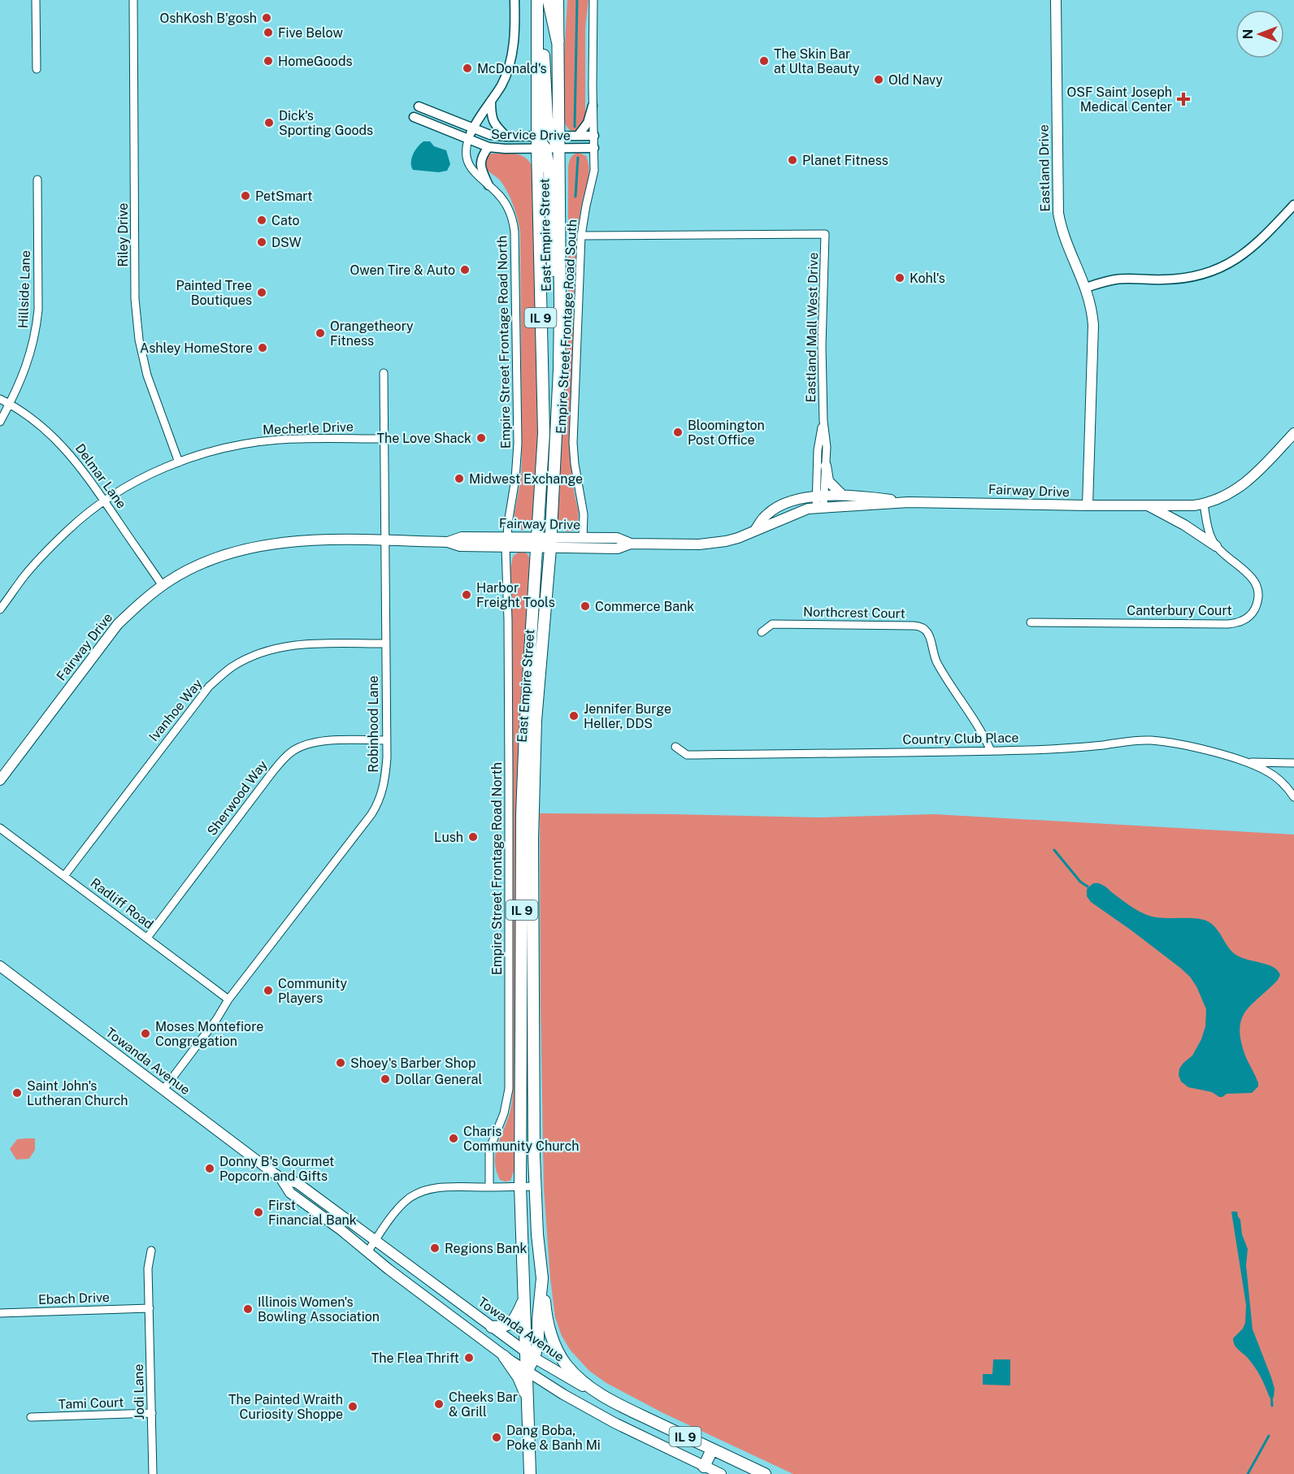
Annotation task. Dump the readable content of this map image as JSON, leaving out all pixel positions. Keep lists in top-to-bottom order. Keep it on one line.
{"streets":{"main road":["Eastland Drive","East Empire Street","IL 9","Fairway Drive","Towanda Avenue"],"street":["Service Drive","Riley Drive","Hillside Lane","Empire Street Frontage Road South","Eastland Mall West Drive","Empire Street Frontage Road North","Mecherle Drive","Delmar Lane","Canterbury Court","Northcrest Court","Ivanhoe Way","Robinhood Lane","Country Club Place","Sherwood Way","Radliff Road","Ebach Drive","Jodi Lane","Tami Court"]},"crossings":[["Service Drive","East Empire Street"],["Service Drive","Empire Street Frontage Road South"],["Service Drive","Empire Street Frontage Road North"],["Eastland Drive","Fairway Drive"],["Riley Drive","Mecherle Drive"],["East Empire Street","IL 9"],["East Empire Street","Fairway Drive"],["East Empire Street","Towanda Avenue"],["Hillside Lane","Delmar Lane"],["IL 9","Towanda Avenue"],["Empire Street Frontage Road South","Eastland Mall West Drive"],["Empire Street Frontage Road South","Fairway Drive"],["Eastland Mall West Drive","Fairway Drive"],["Empire Street Frontage Road North","Fairway Drive"],["Mecherle Drive","Delmar Lane"],["Mecherle Drive","Robinhood Lane"],["Delmar Lane","Fairway Drive"],["Fairway Drive","Canterbury Court"],["Fairway Drive","Robinhood Lane"],["Northcrest Court","Country Club Place"],["Ivanhoe Way","Robinhood Lane"],["Ivanhoe Way","Radliff Road"],["Robinhood Lane","Sherwood Way"],["Robinhood Lane","Radliff Road"],["Robinhood Lane","Towanda Avenue"],["Sherwood Way","Radliff Road"],["Ebach Drive","Jodi Lane"],["Jodi Lane","Tami Court"]],"places":{"other":["OshKosh B'gosh","Five Below","HomeGoods","The Skin Bar at Ulta Beauty","McDonald's","Old Navy","Dick's Sporting Goods","Planet Fitness","PetSmart","Cato","DSW","Owen Tire & Auto","Kohl's","Painted Tree Boutiques","Orangetheory Fitness","Ashley HomeStore","Bloomington Post Office","The Love Shack","Midwest Exchange","Harbor Freight Tools","Commerce Bank","Jennifer Burge Heller, DDS","Lush","Community Players","Moses Montefiore Congregation","Shoey's Barber Shop","Dollar General","Saint John's Lutheran Church","Charis Community Church","Donny B's Gourmet Popcorn and Gifts","First Financial Bank","Regions Bank","Illinois Women's Bowling Association","The Flea Thrift","Cheeks Bar & Grill","The Painted Wraith Curiosity Shoppe","Dang Boba, Poke & Banh Mi"],"health":["OSF Saint Joseph Medical Center"]},"north":"left"}
